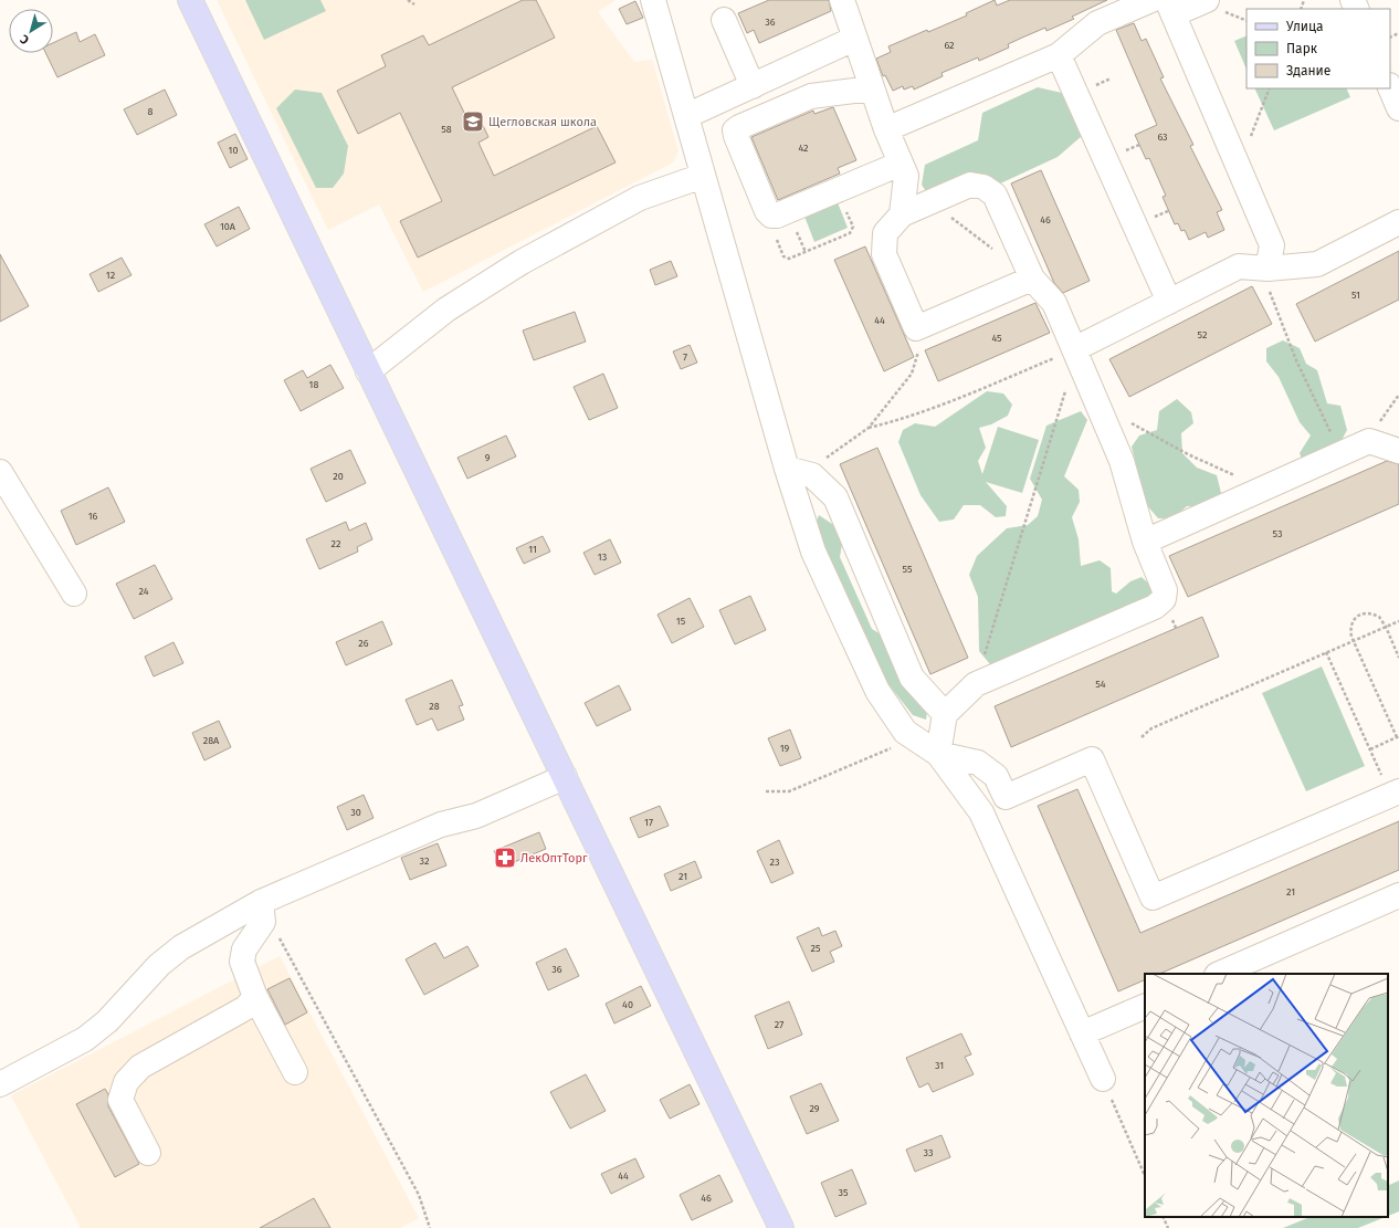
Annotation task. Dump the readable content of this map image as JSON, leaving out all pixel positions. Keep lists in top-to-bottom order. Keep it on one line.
{"places":{"school or university":["Щегловская школа"],"pharmacy":["ЛекОптТорг"]},"house_numbers":["36","62","8","58","63","42","10","46","10А","12","51","44","52","45","7","18","9","20","16","53","22","11","13","55","24","15","26","54","28","28А","19","30","17","32","23","21","21","25","36","40","27","31","29","33","44","35","46"],"legend":["Улица","Парк","Здание"],"north":"bottom left"}
